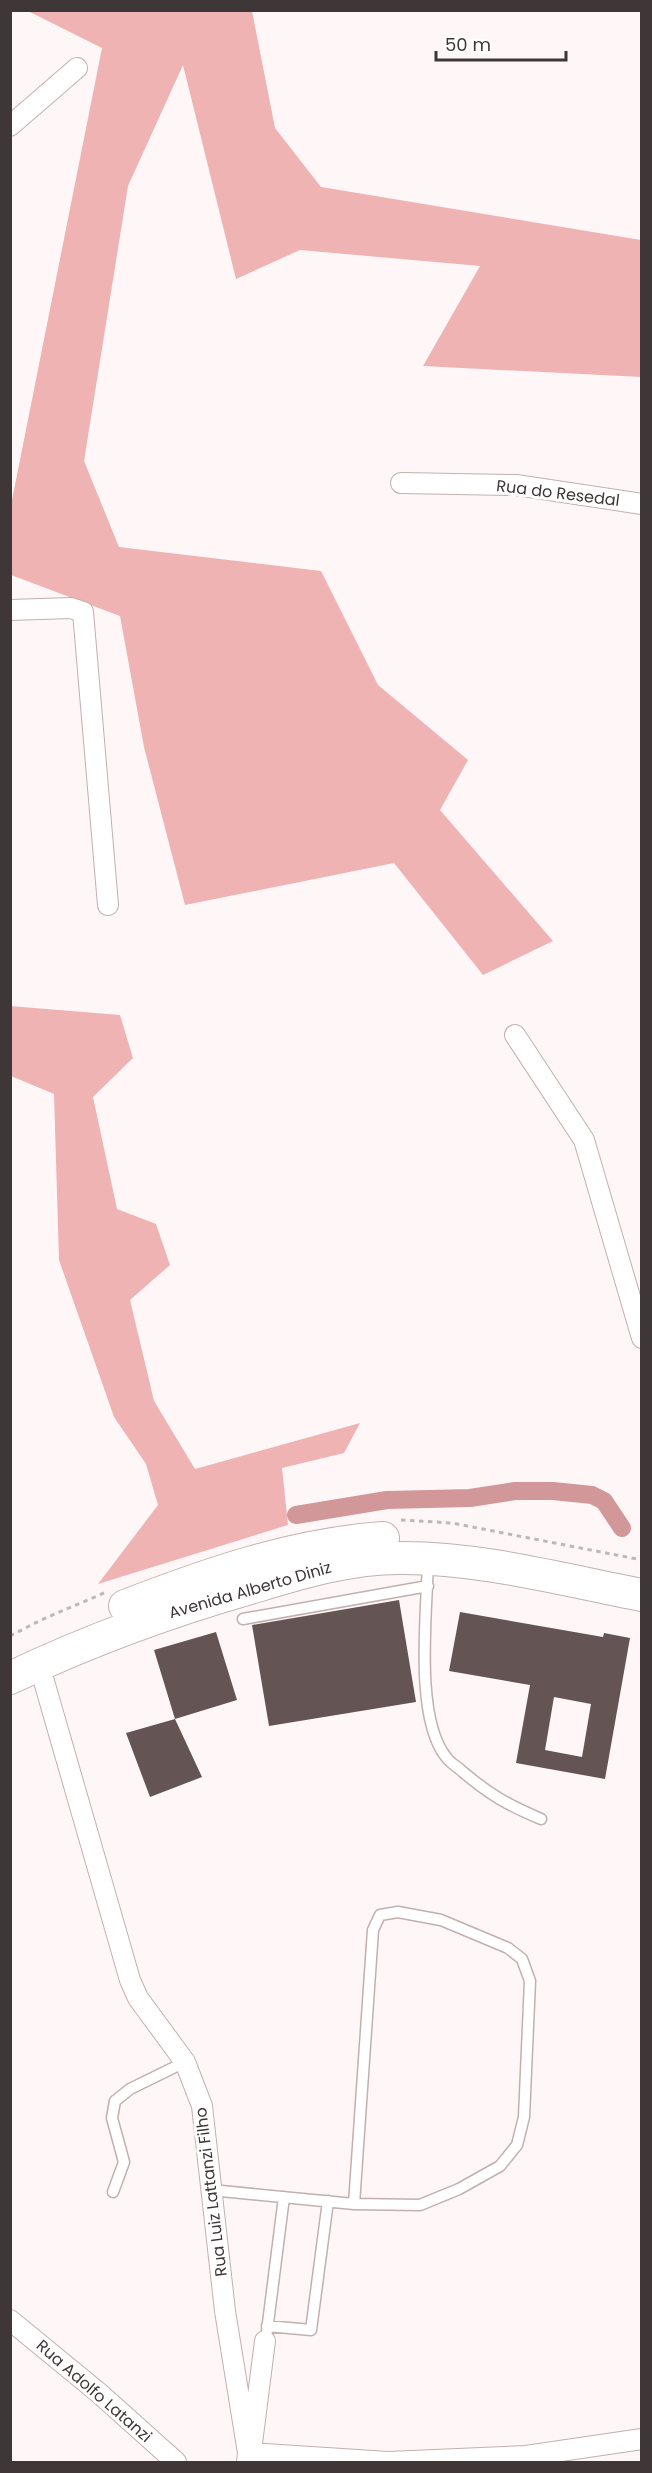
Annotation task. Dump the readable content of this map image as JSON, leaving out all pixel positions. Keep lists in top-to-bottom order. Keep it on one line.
{"streets":{"main road":["Avenida Alberto Diniz"],"street":["Rua do Resedal","Rua Luiz Lattanzi Filho","Rua Adolfo Latanzi"]},"crossings":[["Avenida Alberto Diniz","Rua Luiz Lattanzi Filho"]],"scale_bar":"50 m"}
